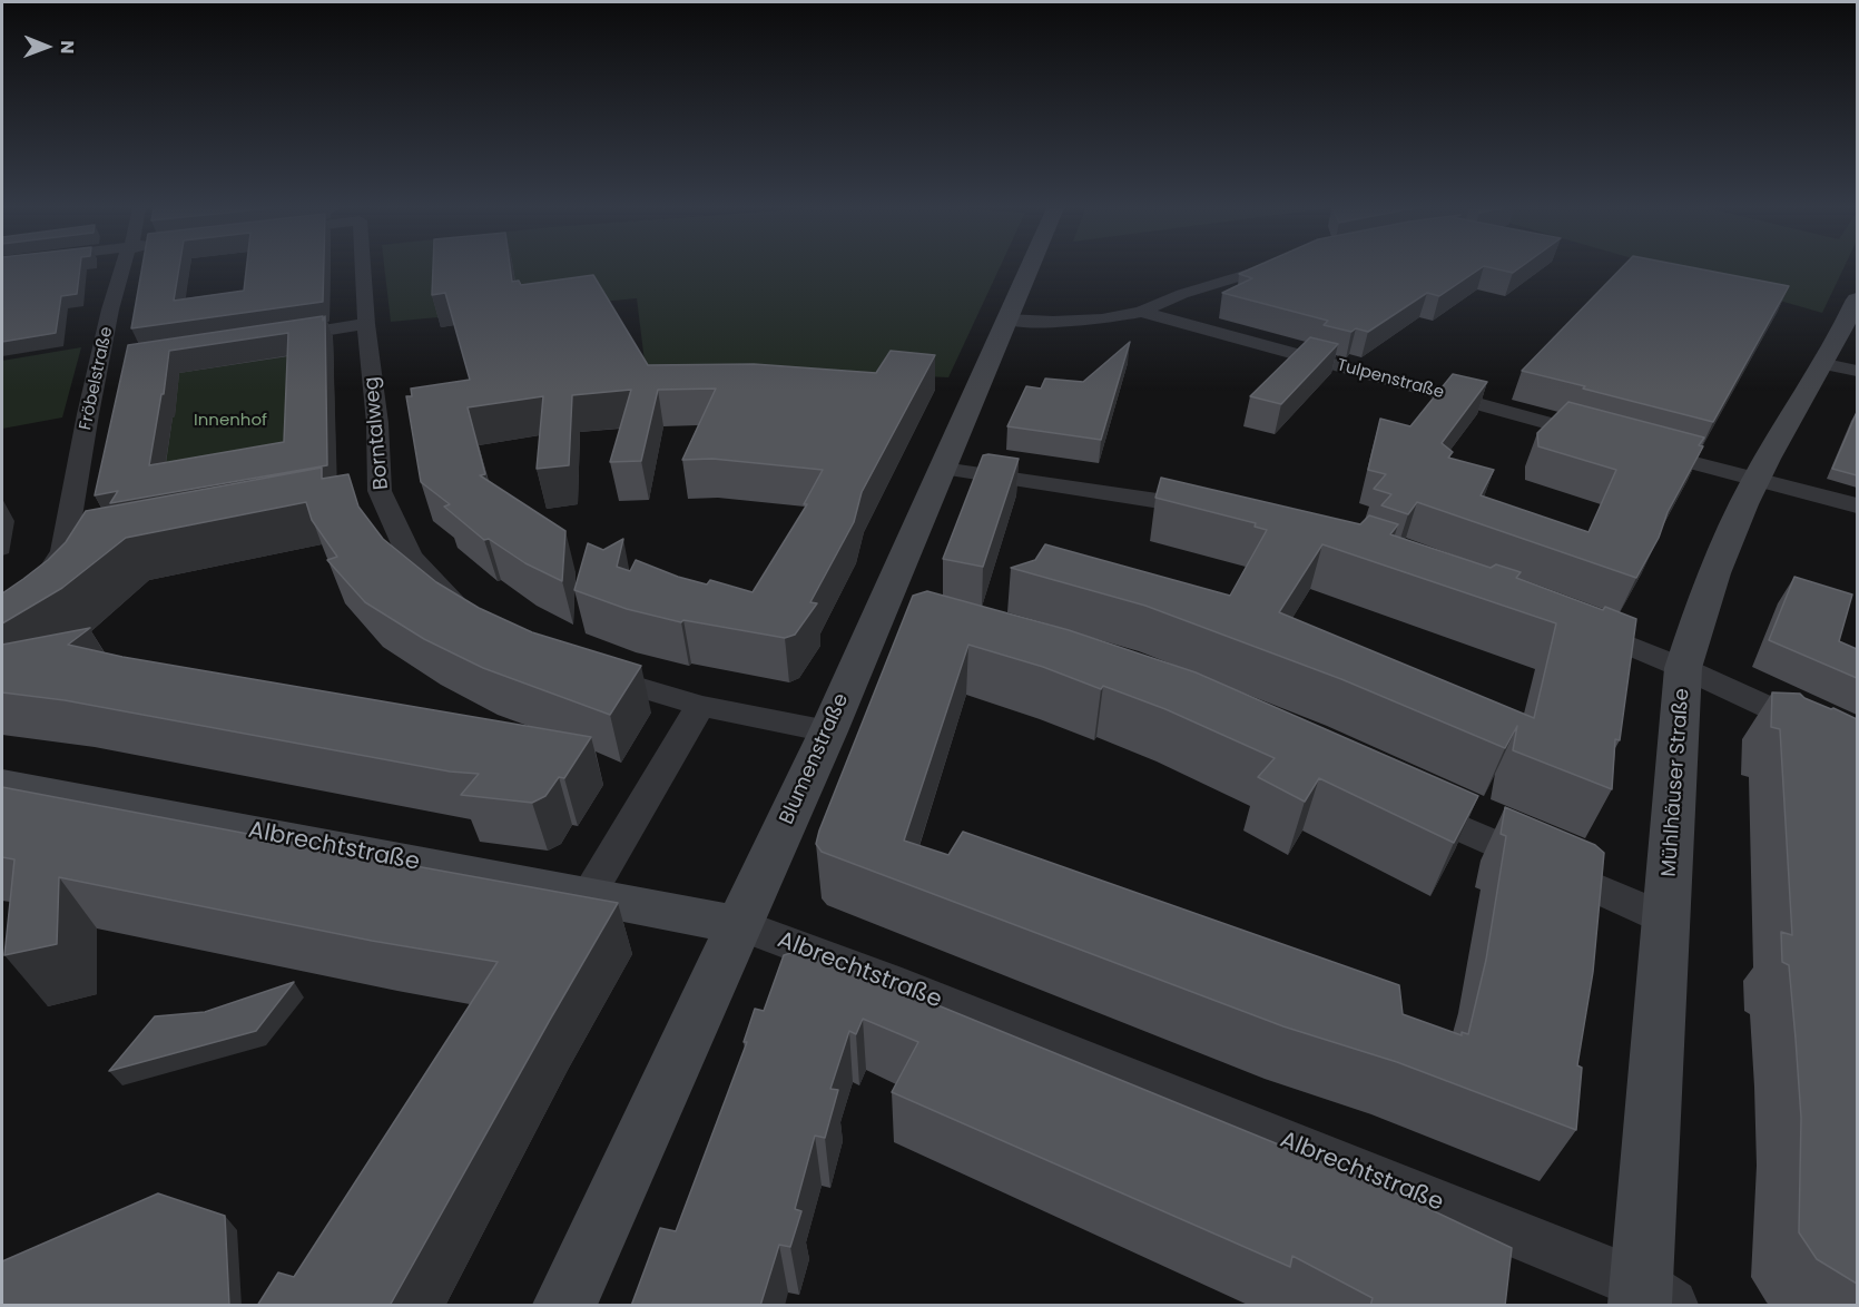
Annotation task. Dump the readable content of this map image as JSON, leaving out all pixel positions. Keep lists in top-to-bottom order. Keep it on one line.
{"streets":{"street":["Fröbelstraße","Tulpenstraße","Borntalweg","Blumenstraße","Mühlhäuser Straße","Albrechtstraße"]},"crossings":[["Blumenstraße","Albrechtstraße"],["Mühlhäuser Straße","Albrechtstraße"]],"parks":["Innenhof"],"north":"right"}
